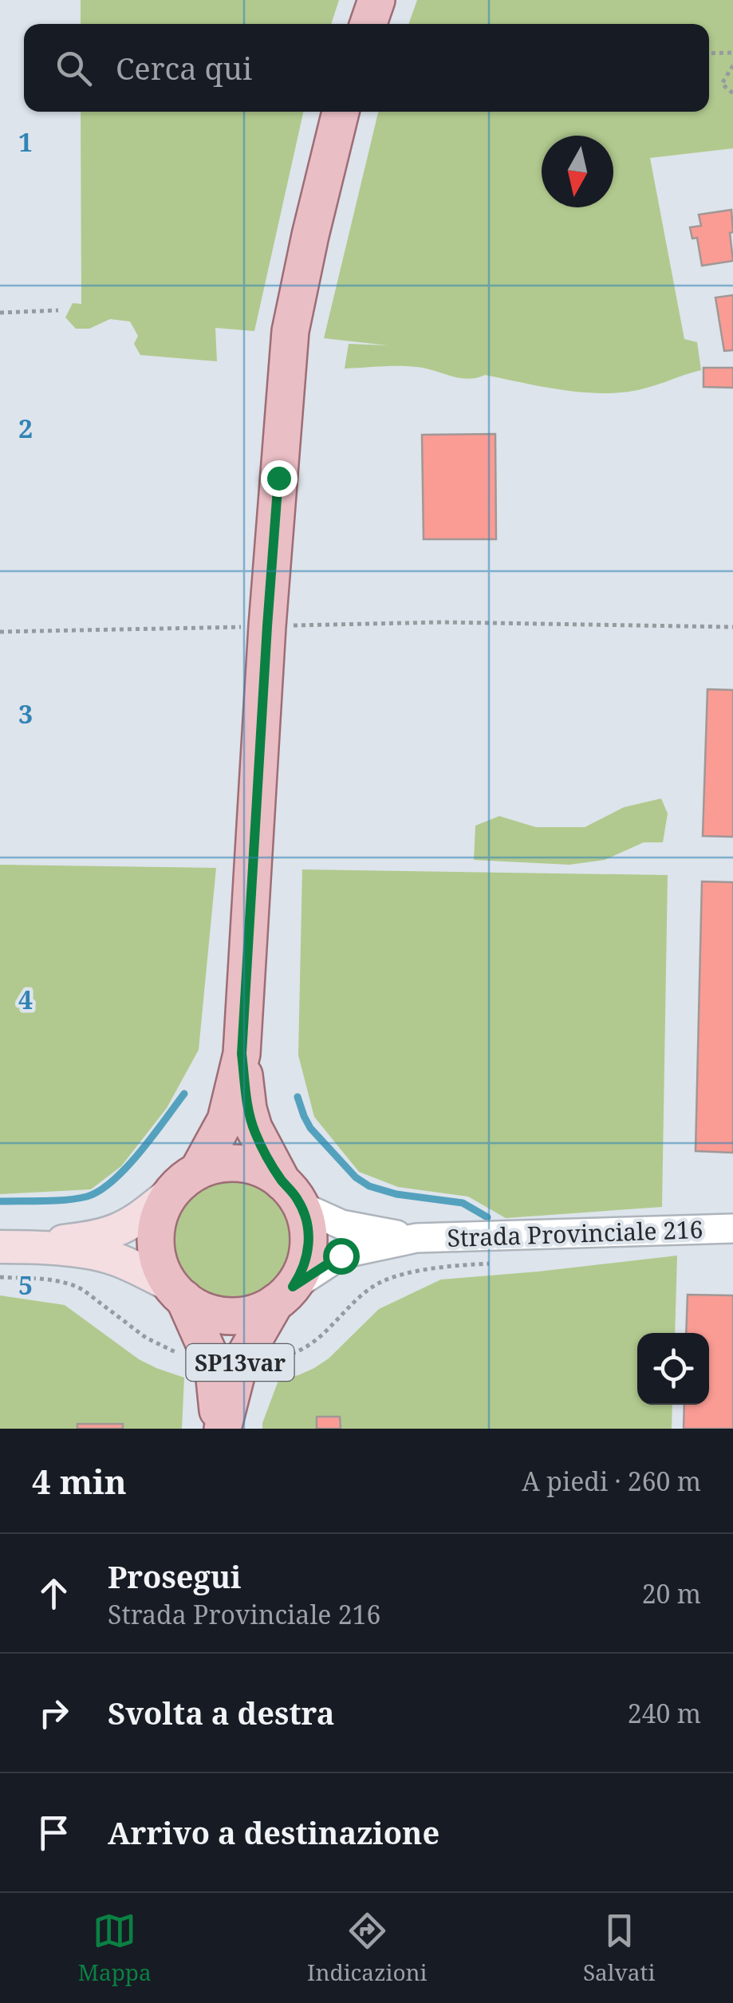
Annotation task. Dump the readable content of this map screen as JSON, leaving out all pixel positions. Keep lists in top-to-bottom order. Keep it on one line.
{"streets":{"main road":["SP13var"],"street":["Strada Provinciale 216"]},"crossings":[["Strada Provinciale 216","SP13var"]],"north":"bottom","page":{"search":"Cerca qui","heading":["4 min","A piedi · 260 m"],"list":[["Prosegui","Strada Provinciale 216","20 m"],["Svolta a destra","240 m"],"Arrivo a destinazione"],"nav":["Mappa","Indicazioni","Salvati"]},"grid":{"rows":["1","2","3","4","5"]}}
